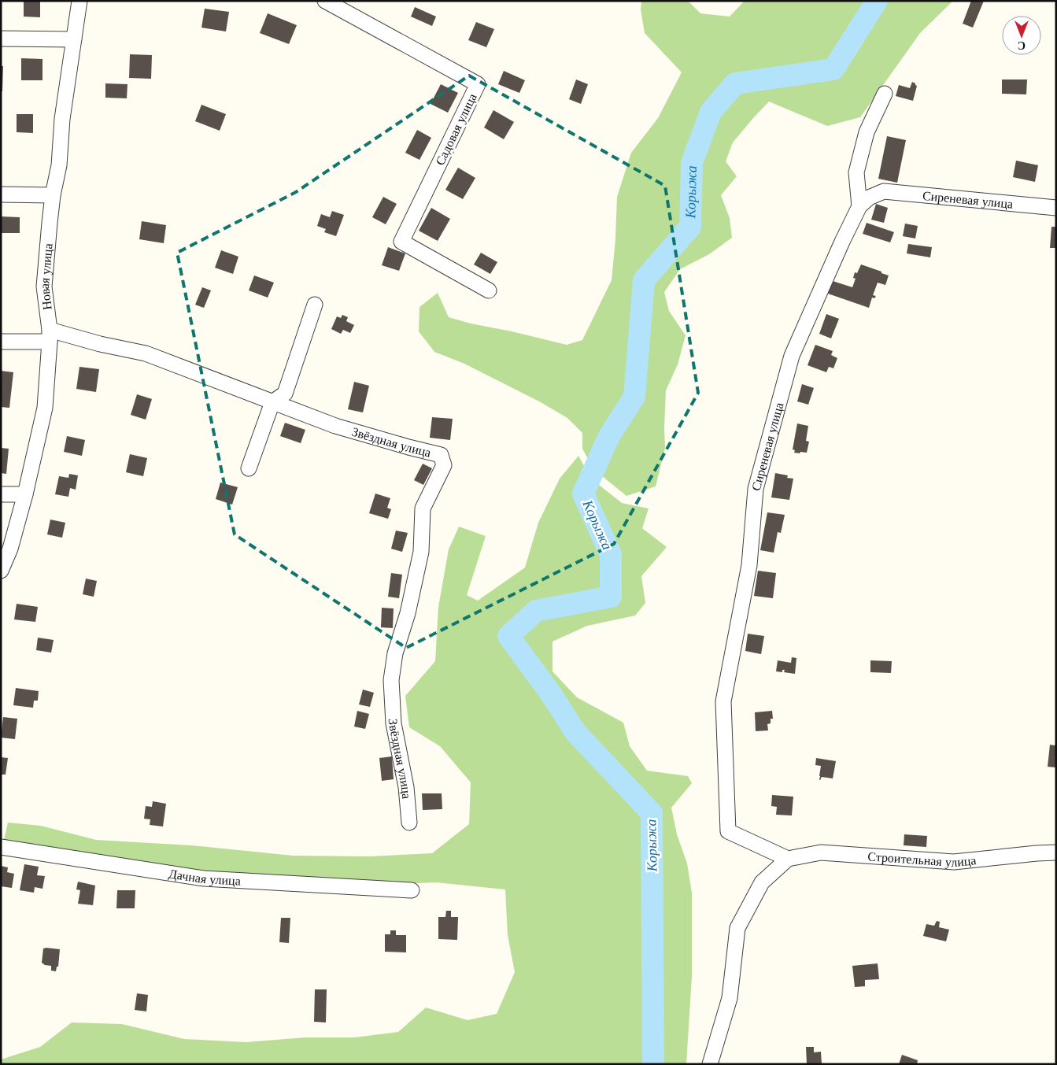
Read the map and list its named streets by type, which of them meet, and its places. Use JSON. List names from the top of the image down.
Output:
{
  "streets": {
    "street": [
      "Садовая улица",
      "Сиреневая улица",
      "Новая улица",
      "Звёздная улица",
      "Строительная улица",
      "Дачная улица"
    ]
  },
  "crossings": [
    ["Сиреневая улица", "Строительная улица"],
    ["Новая улица", "Звёздная улица"]
  ],
  "water": ["Корыжа"],
  "north": "bottom"
}
